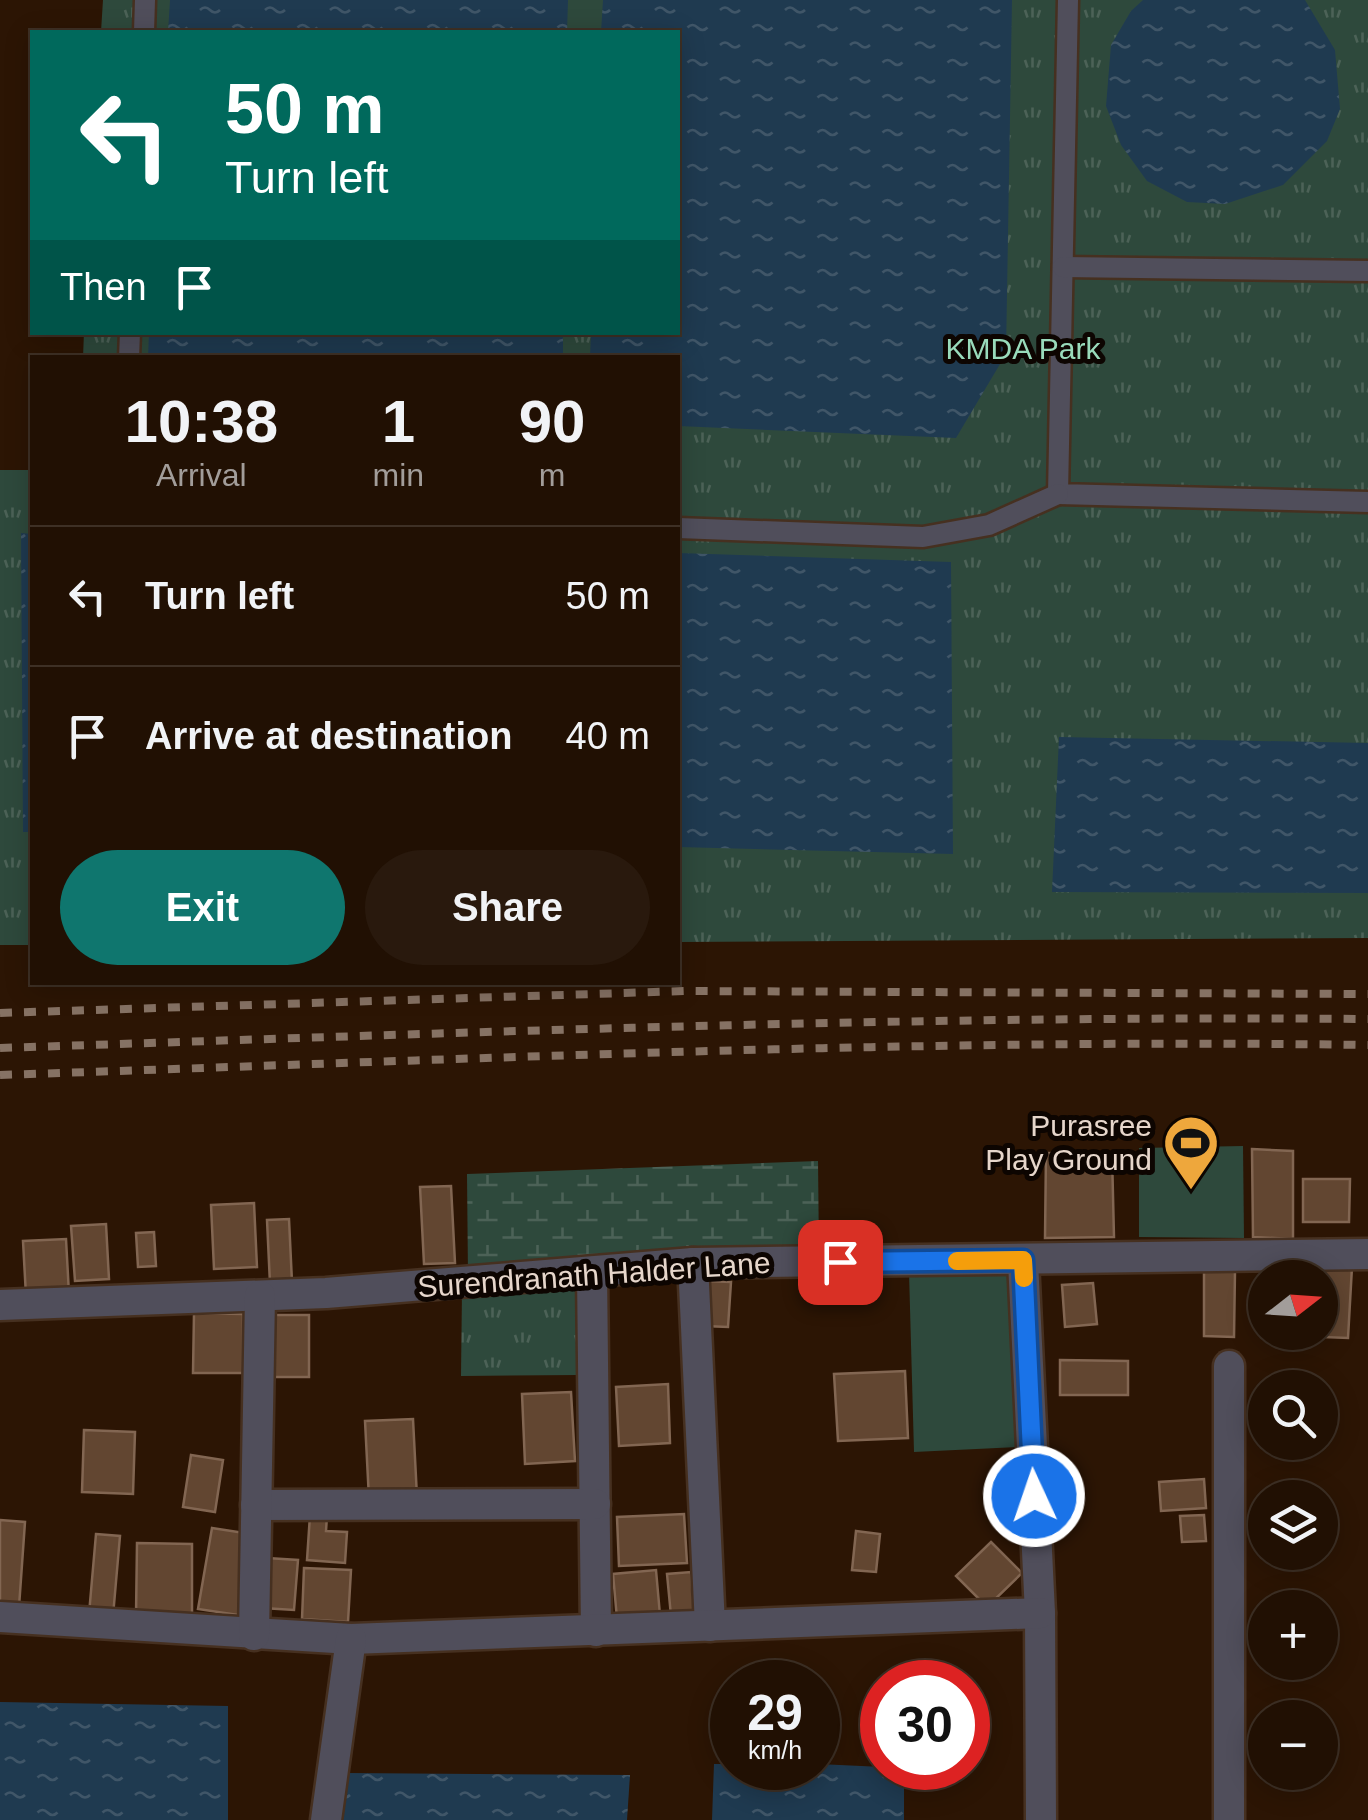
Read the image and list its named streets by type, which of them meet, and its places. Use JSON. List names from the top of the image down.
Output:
{
  "streets": {
    "street": ["Surendranath Halder Lane"]
  },
  "parks": ["KMDA Park"],
  "places": {
    "sports": ["Purasree Play Ground"]
  },
  "north": "right",
  "page": {
    "turn": ["50 m", "Turn left"],
    "then": "Then",
    "eta": [
      "10:38",
      "Arrival",
      "1",
      "min",
      "90",
      "m"
    ],
    "list": [
      {
        "name": "Turn left",
        "value": "50 m"
      },
      {
        "name": "Arrive at destination",
        "value": "40 m"
      }
    ],
    "buttons": ["Exit", "Share"],
    "map_buttons": ["+", "−"],
    "speed": "29 km/h",
    "limit": "30"
  }
}
